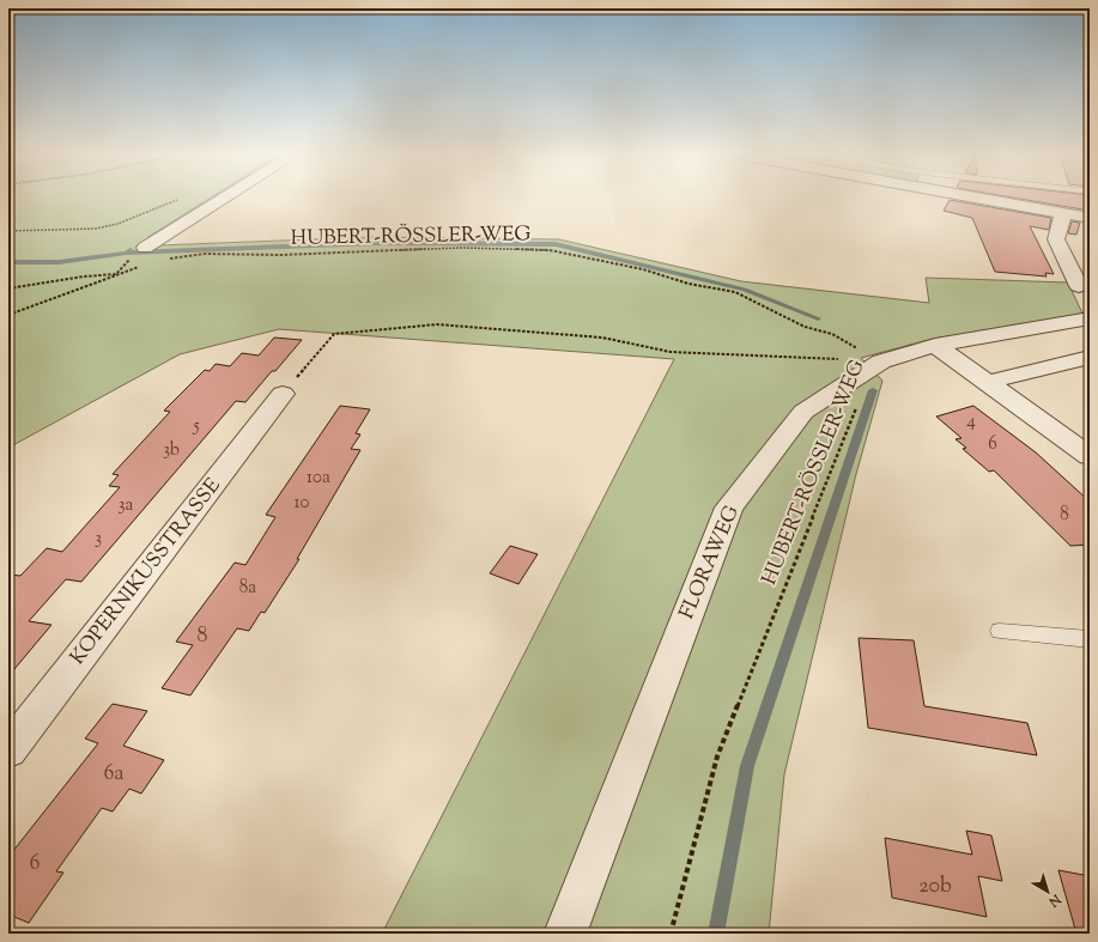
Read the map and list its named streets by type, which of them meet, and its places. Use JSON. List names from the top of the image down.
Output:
{
  "streets": {
    "street": ["FLORAWEG", "KOPERNIKUSSTRASSE"],
    "path": ["HUBERT-RÖSSLER-WEG"]
  },
  "crossings": [
    ["HUBERT-RÖSSLER-WEG", "FLORAWEG"]
  ],
  "house_numbers": [
    "4",
    "5",
    "6",
    "3b",
    "10a",
    "10",
    "3a",
    "8",
    "3",
    "8a",
    "8",
    "6a",
    "6",
    "20b"
  ],
  "north": "bottom right"
}
